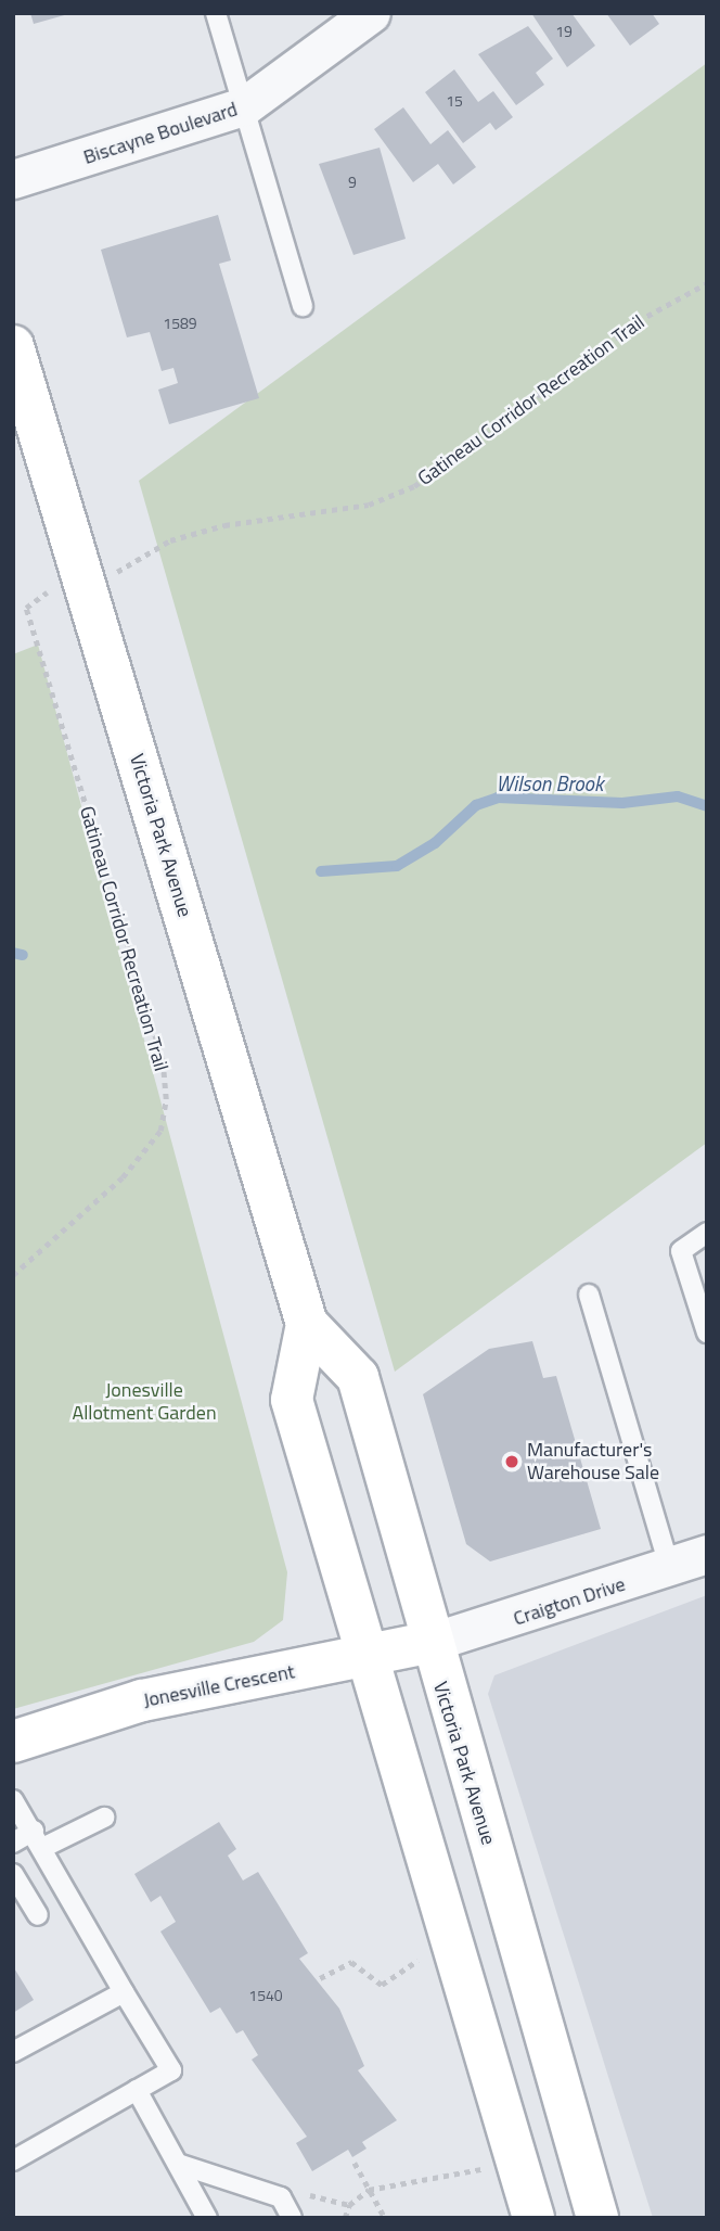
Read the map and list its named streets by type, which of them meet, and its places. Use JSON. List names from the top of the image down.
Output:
{
  "streets": {
    "main road": ["Victoria Park Avenue", "Jonesville Crescent"],
    "street": ["Biscayne Boulevard", "Craigton Drive"],
    "path": ["Gatineau Corridor Recreation Trail"]
  },
  "crossings": [
    ["Victoria Park Avenue", "Craigton Drive"],
    ["Victoria Park Avenue", "Jonesville Crescent"],
    ["Craigton Drive", "Jonesville Crescent"]
  ],
  "water": ["Wilson Brook"],
  "parks": ["Jonesville Allotment Garden"],
  "places": ["Manufacturer's Warehouse Sale"],
  "house_numbers": [
    "19",
    "15",
    "9",
    "1589",
    "1540"
  ]
}
